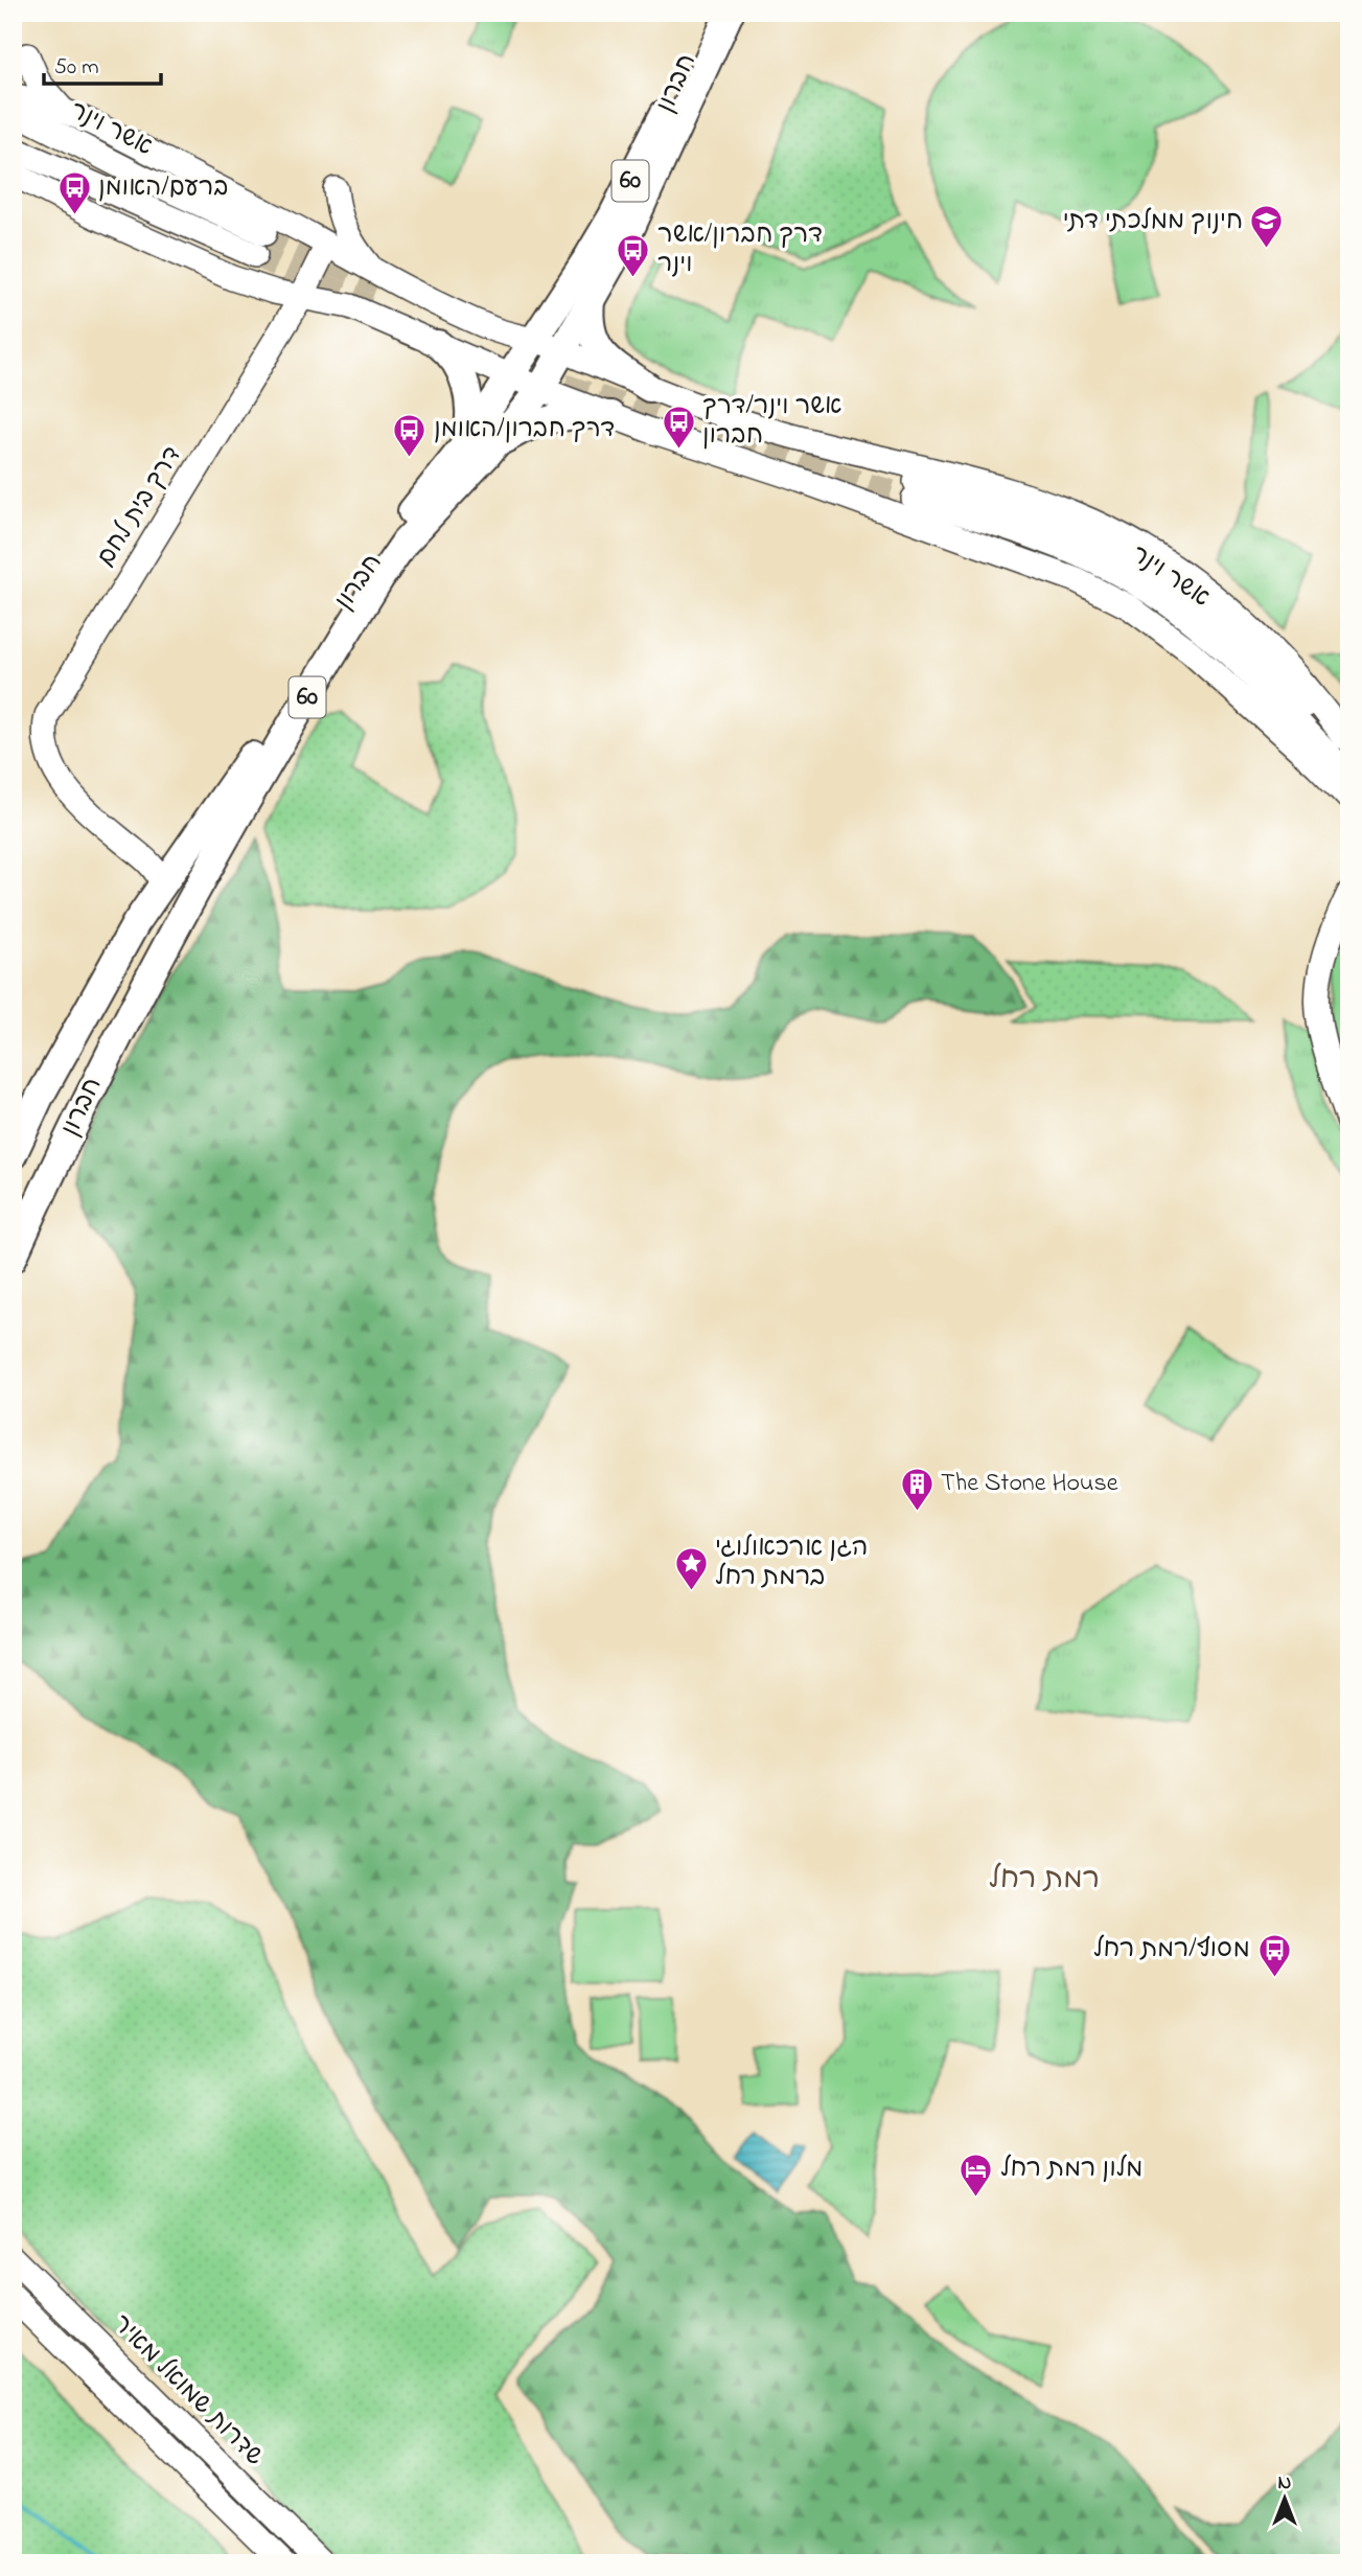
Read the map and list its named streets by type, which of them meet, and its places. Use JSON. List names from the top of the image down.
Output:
{
  "streets": {
    "highway": ["חברון", "60"],
    "main road": ["אשר וינר", "דרך בית לחם", "שדרות שמואל מאיר"]
  },
  "crossings": [
    ["חברון", "60"],
    ["חברון", "דרך בית לחם"]
  ],
  "districts": ["רמת רחל"],
  "places": {
    "bus stop": [
      "ברעם/האומן",
      "דרך חברון/אשר וינר",
      "אשר וינר/דרך חברון",
      "דרך חברון/האומן",
      "מסוף/רמת רחל"
    ],
    "school or university": ["חינוך ממלכתי דתי"],
    "building": ["The Stone House"],
    "place": ["הגן ארכאולוגי ברמת רחל"],
    "hotel": ["מלון רמת רחל"]
  },
  "scale_bar": "50 m",
  "north": "top"
}
